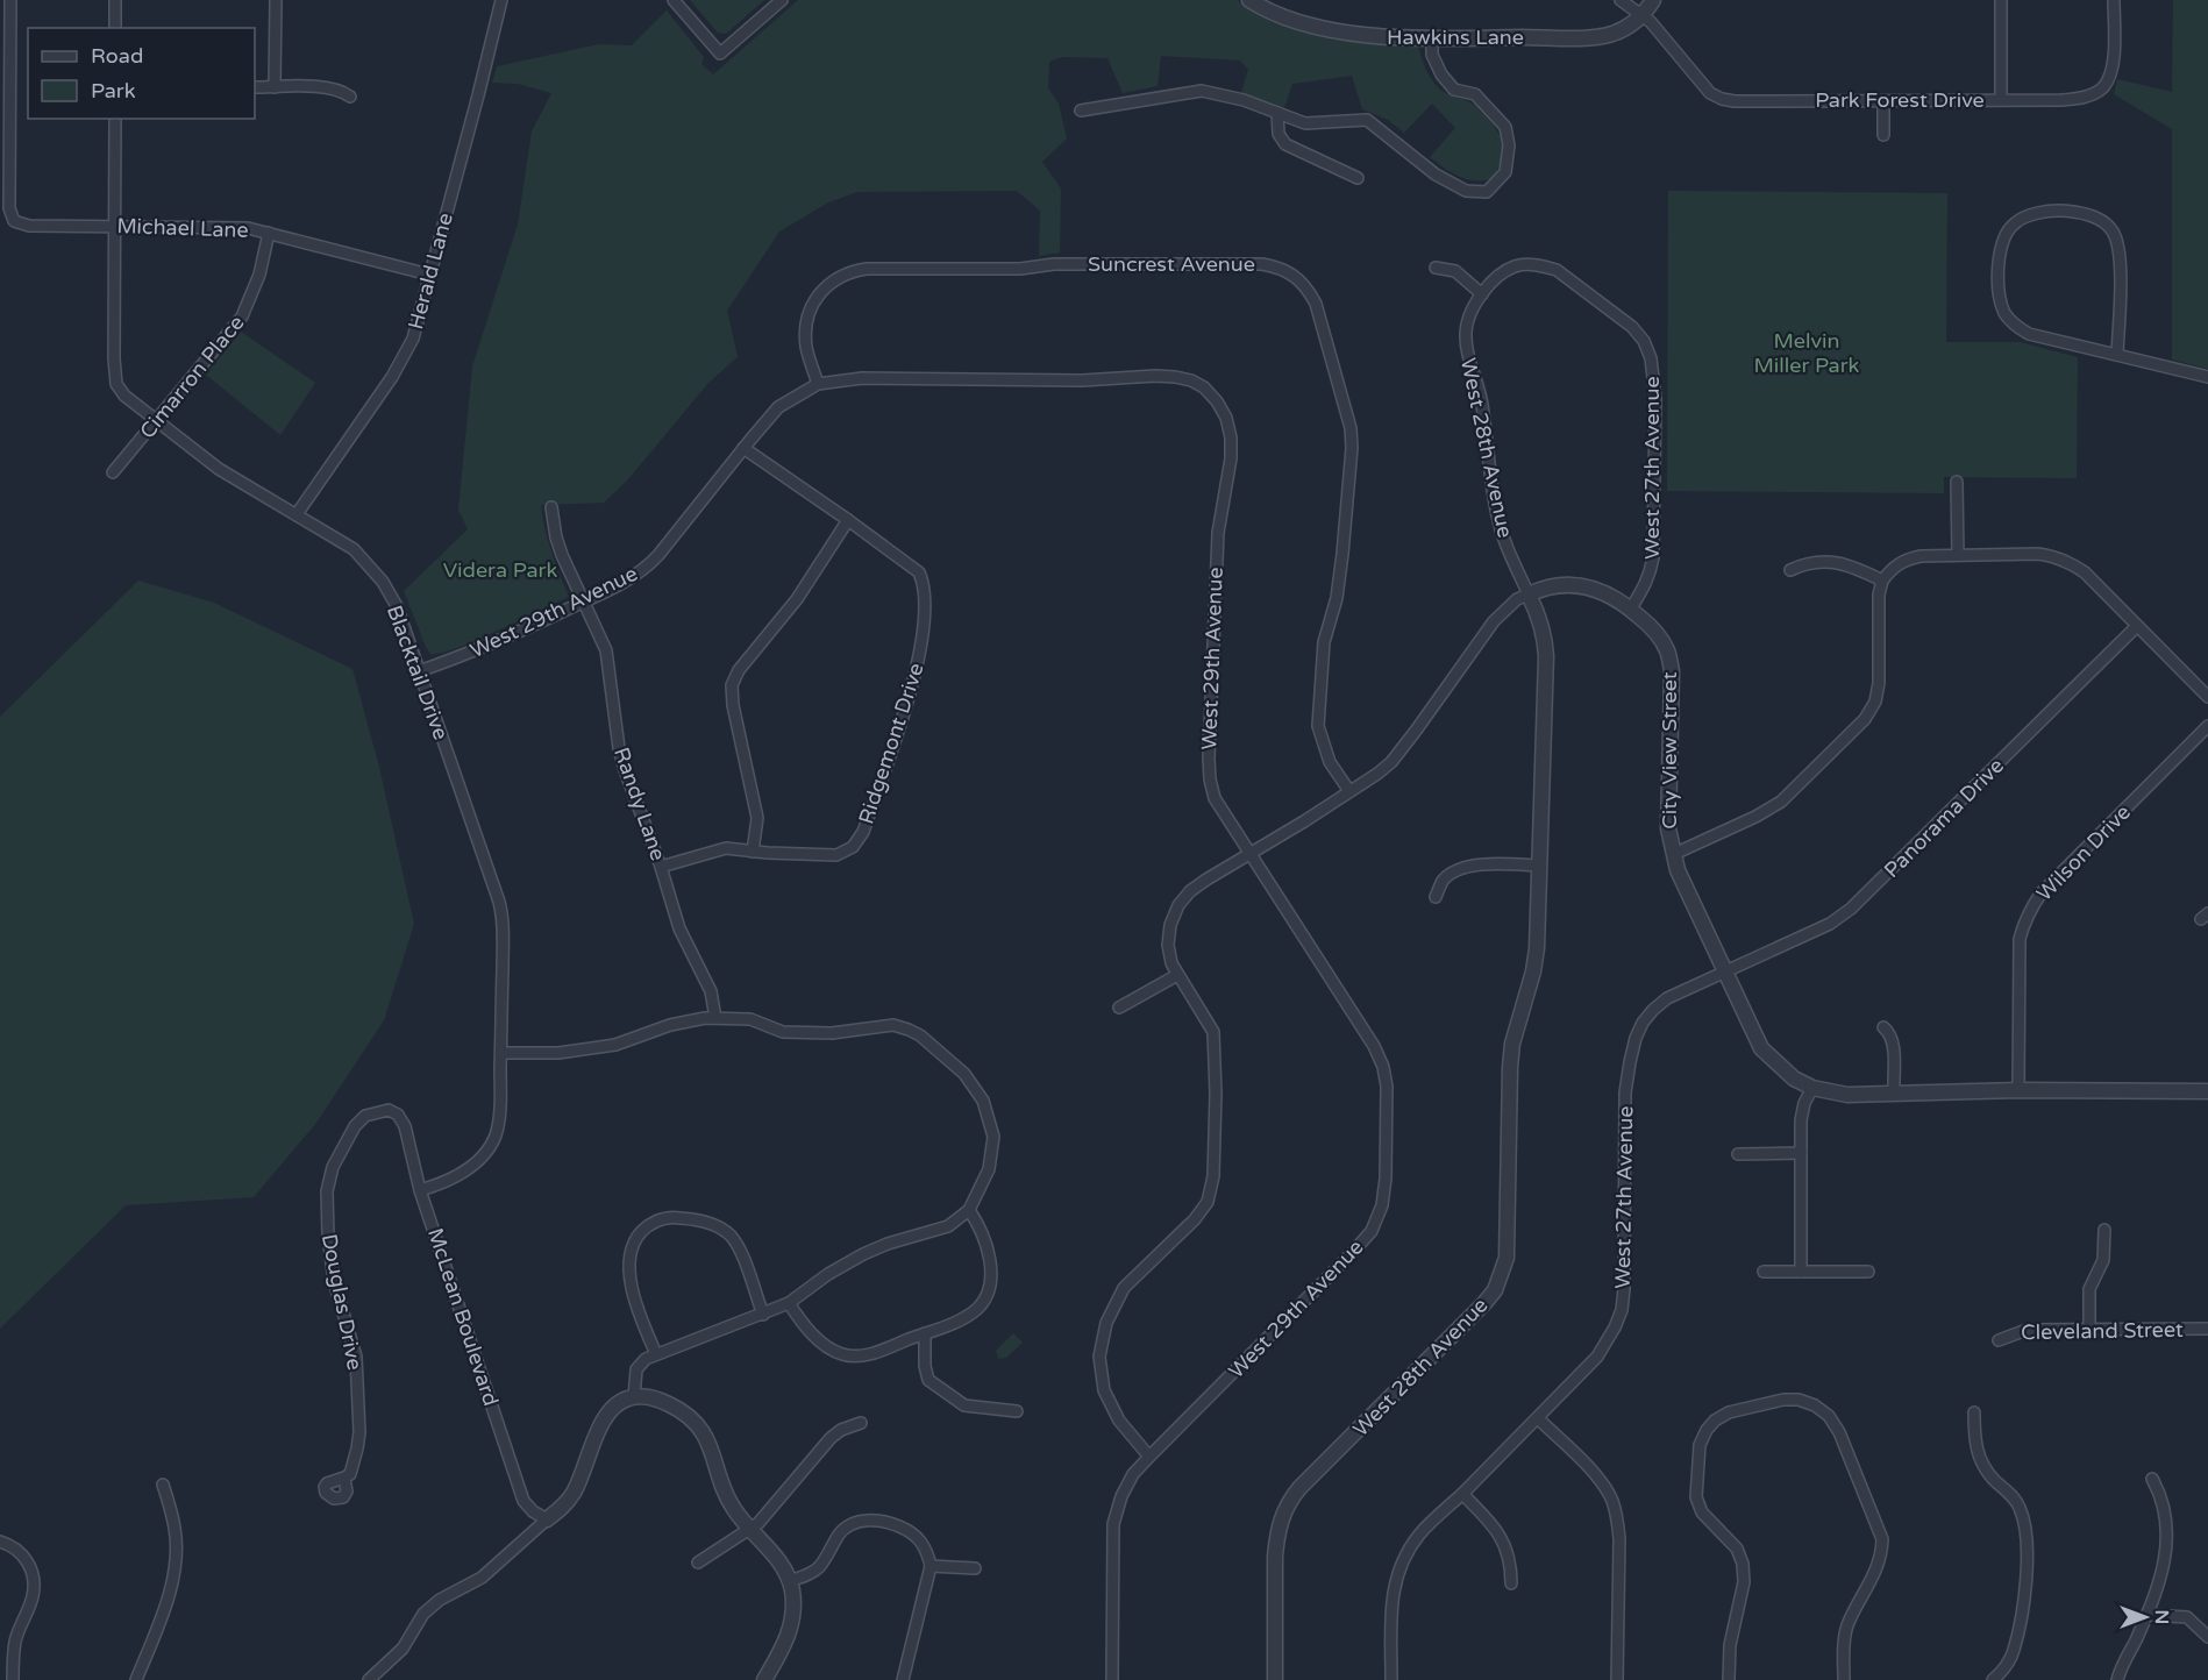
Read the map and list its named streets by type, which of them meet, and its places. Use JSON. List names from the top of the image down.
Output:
{
  "streets": {
    "street": [
      "Hawkins Lane",
      "Park Forest Drive",
      "Michael Lane",
      "Suncrest Avenue",
      "Herald Lane",
      "Cimarron Place",
      "West 28th Avenue",
      "West 27th Avenue",
      "West 29th Avenue",
      "Blacktail Drive",
      "Ridgemont Drive",
      "City View Street",
      "Randy Lane",
      "Panorama Drive",
      "Wilson Drive",
      "Douglas Drive",
      "McLean Boulevard",
      "Cleveland Street"
    ]
  },
  "crossings": [
    ["Hawkins Lane", "Park Forest Drive"],
    ["Michael Lane", "Herald Lane"],
    ["Michael Lane", "Cimarron Place"],
    ["Michael Lane", "Blacktail Drive"],
    ["Suncrest Avenue", "West 29th Avenue"],
    ["Suncrest Avenue", "City View Street"],
    ["Herald Lane", "Blacktail Drive"],
    ["Cimarron Place", "Blacktail Drive"],
    ["West 28th Avenue", "West 27th Avenue"],
    ["West 28th Avenue", "City View Street"],
    ["West 27th Avenue", "City View Street"],
    ["West 27th Avenue", "Panorama Drive"],
    ["West 29th Avenue", "Blacktail Drive"],
    ["West 29th Avenue", "Ridgemont Drive"],
    ["West 29th Avenue", "City View Street"],
    ["West 29th Avenue", "Randy Lane"],
    ["Blacktail Drive", "McLean Boulevard"],
    ["Ridgemont Drive", "Randy Lane"],
    ["City View Street", "Panorama Drive"],
    ["City View Street", "Wilson Drive"],
    ["Douglas Drive", "McLean Boulevard"]
  ],
  "parks": ["Melvin Miller Park", "Videra Park"],
  "legend": ["Road", "Park"],
  "north": "right"
}
